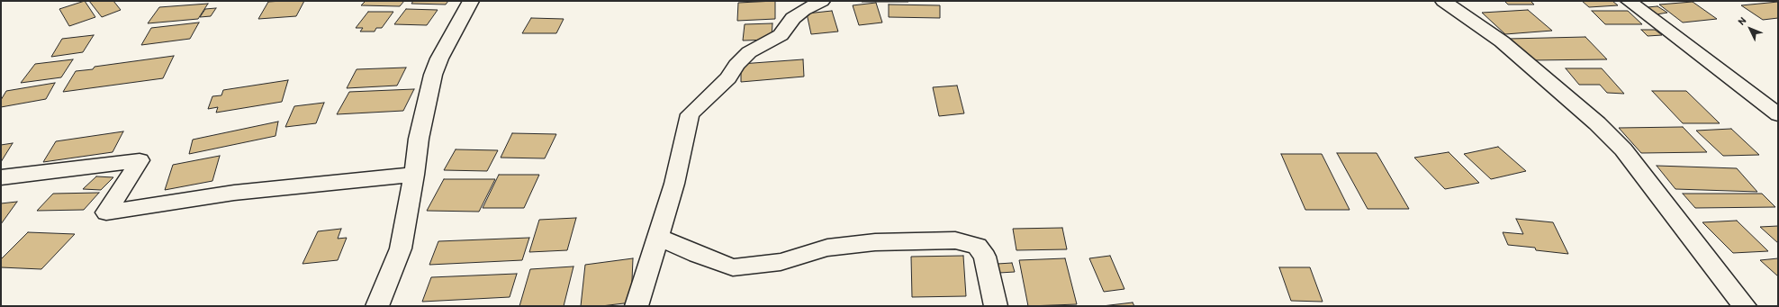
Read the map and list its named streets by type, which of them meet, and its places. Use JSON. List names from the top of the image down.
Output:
{
  "north": "top left"
}
